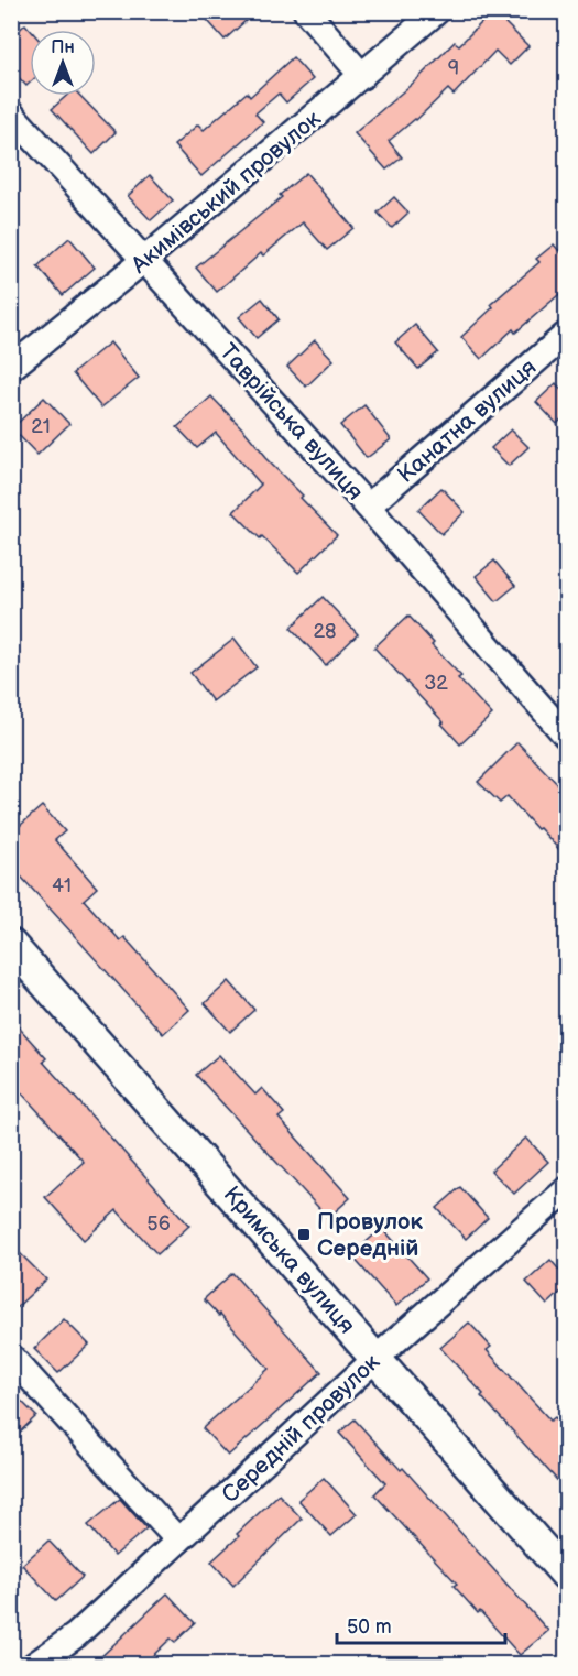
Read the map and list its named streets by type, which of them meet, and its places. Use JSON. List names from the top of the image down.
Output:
{
  "streets": {
    "street": [
      "Акимівський провулок",
      "Канатна вулиця",
      "Таврійська вулиця",
      "Кримська вулиця",
      "Середній провулок"
    ]
  },
  "crossings": [
    ["Акимівський провулок", "Таврійська вулиця"],
    ["Канатна вулиця", "Таврійська вулиця"],
    ["Кримська вулиця", "Середній провулок"]
  ],
  "places": {
    "transit": ["Провулок Середній"]
  },
  "house_numbers": [
    "9",
    "21",
    "28",
    "32",
    "41",
    "56"
  ],
  "scale_bar": "50 m",
  "north": "top"
}
